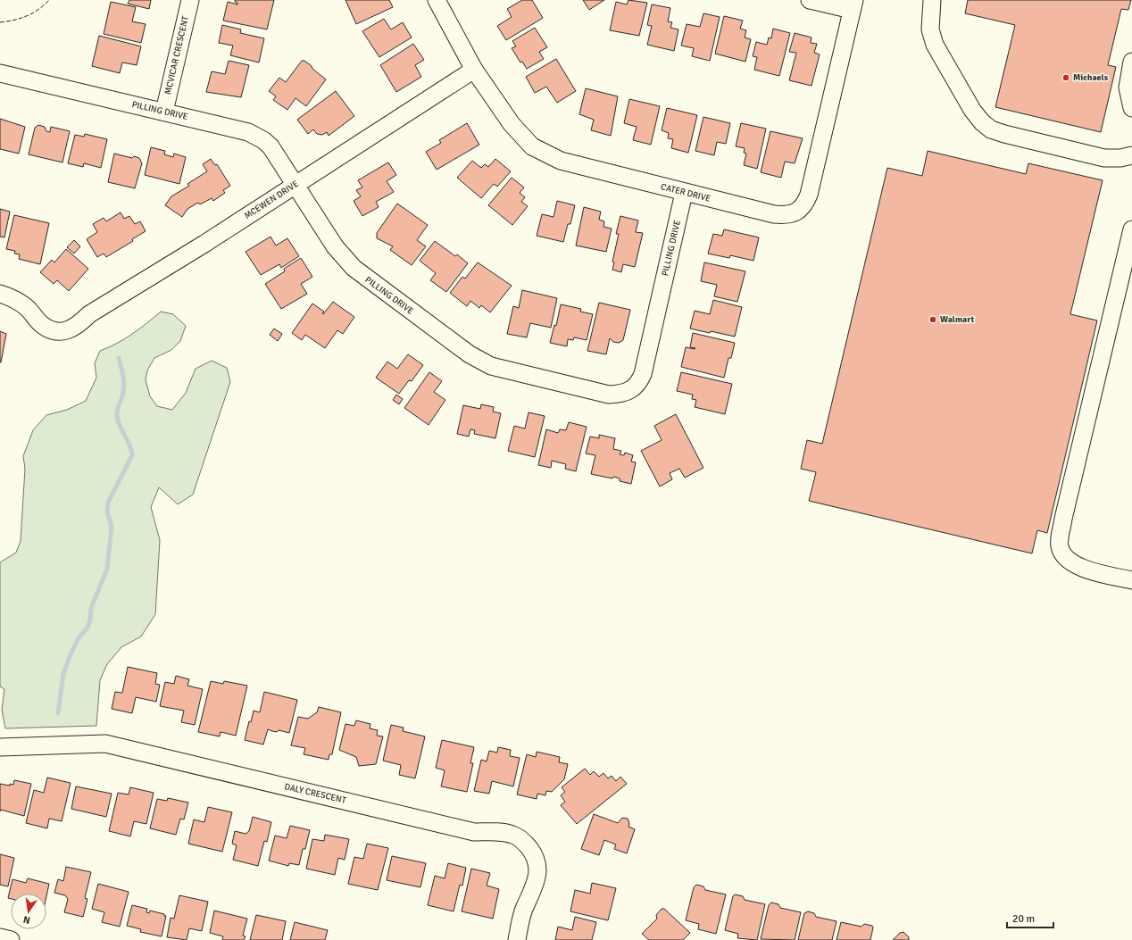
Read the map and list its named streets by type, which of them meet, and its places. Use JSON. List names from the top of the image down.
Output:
{
  "streets": {
    "street": [
      "MCVICAR CRESCENT",
      "PILLING DRIVE",
      "CATER DRIVE",
      "MCEWEN DRIVE",
      "DALY CRESCENT"
    ]
  },
  "crossings": [
    ["MCVICAR CRESCENT", "PILLING DRIVE"],
    ["PILLING DRIVE", "CATER DRIVE"],
    ["PILLING DRIVE", "MCEWEN DRIVE"],
    ["CATER DRIVE", "MCEWEN DRIVE"]
  ],
  "places": ["Michaels", "Walmart"],
  "scale_bar": "20 m",
  "north": "bottom"
}
